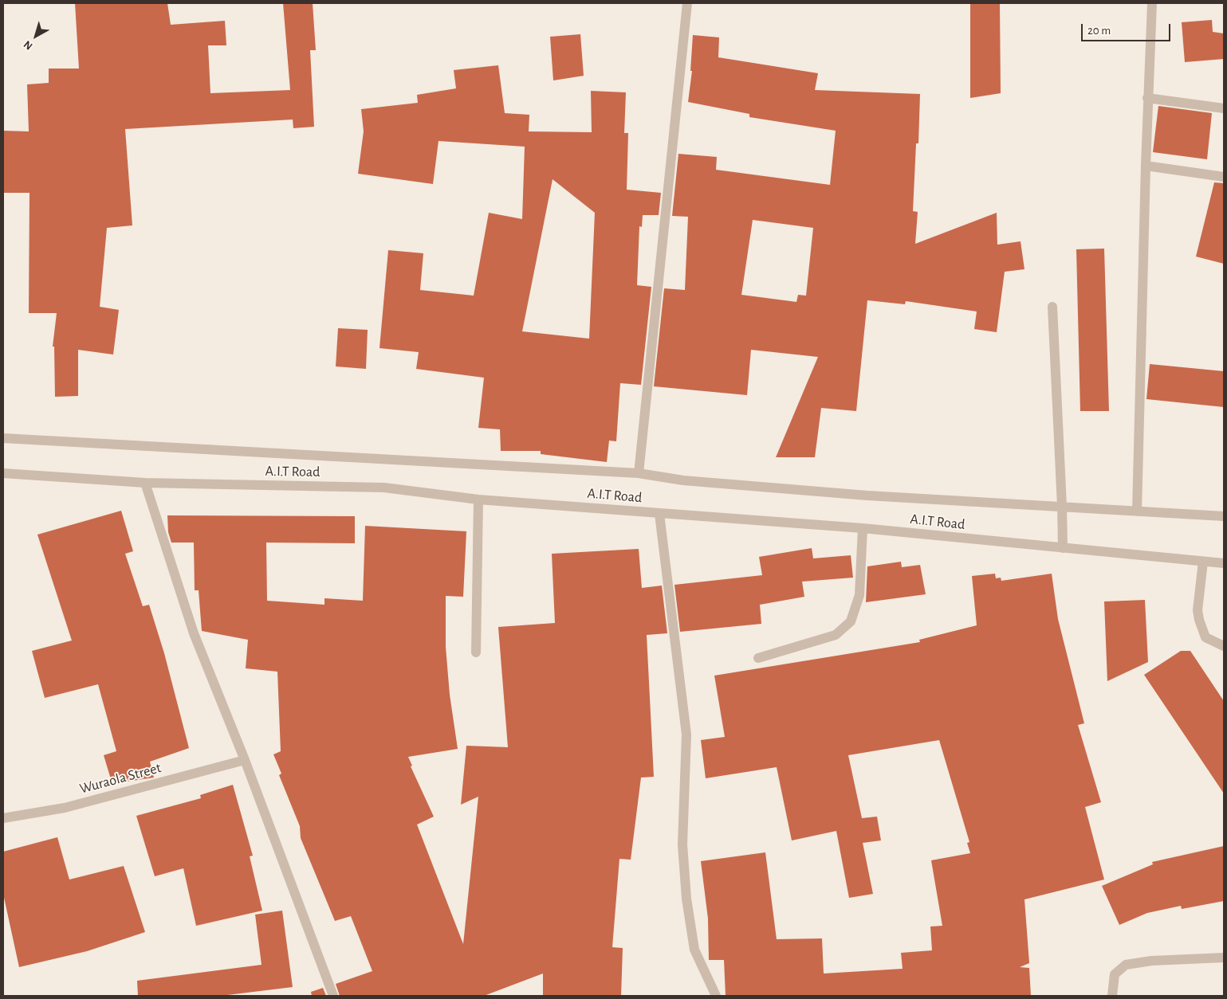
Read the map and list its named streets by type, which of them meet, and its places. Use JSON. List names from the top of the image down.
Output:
{
  "streets": {
    "street": ["A.I.T Road", "Wuraola Street"]
  },
  "scale_bar": "20 m",
  "north": "bottom left"
}
